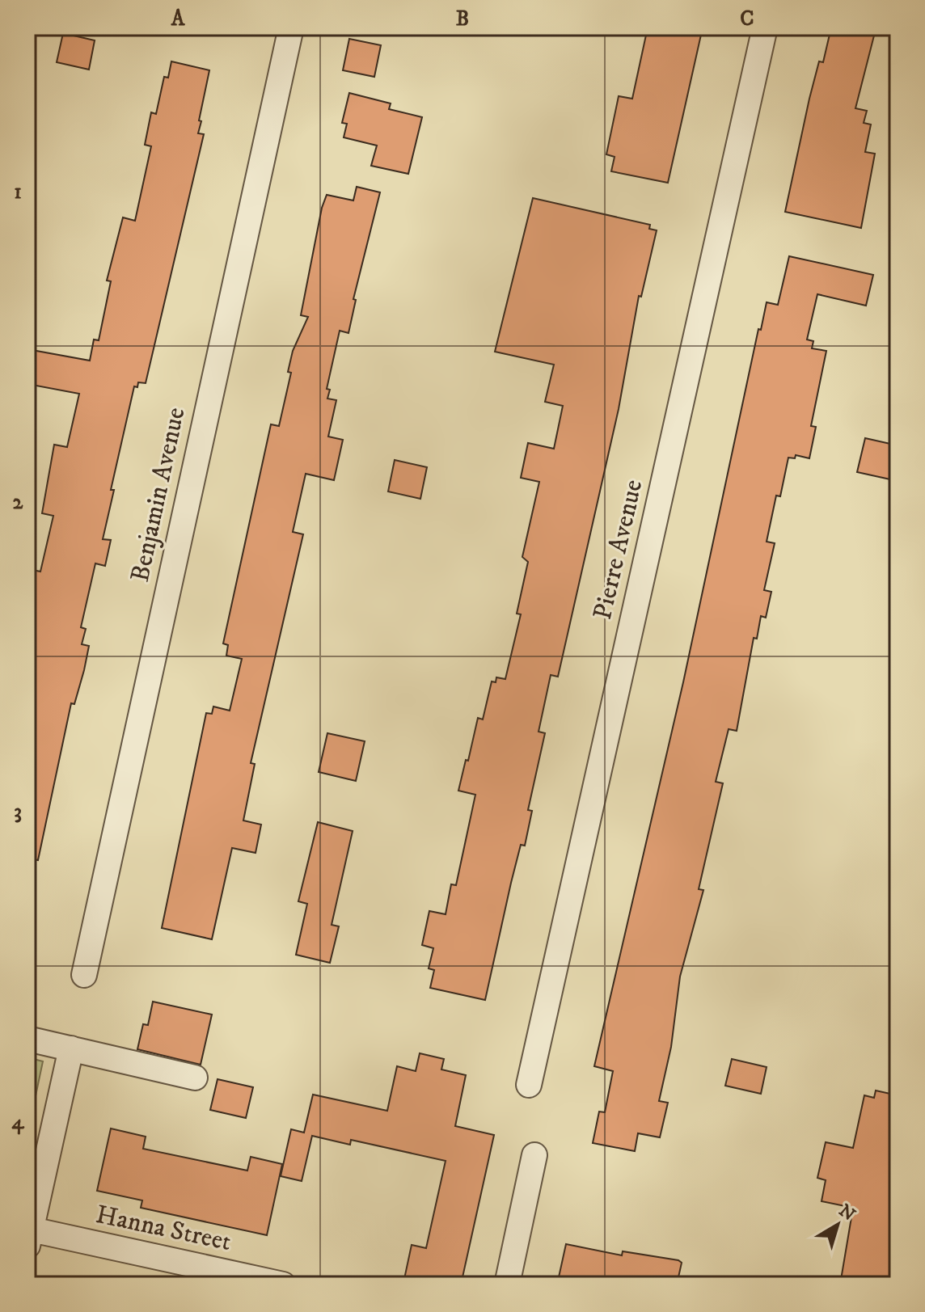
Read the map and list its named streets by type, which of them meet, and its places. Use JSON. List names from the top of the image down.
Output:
{
  "streets": {
    "street": ["Benjamin Avenue", "Pierre Avenue", "Hanna Street"]
  },
  "north": "top right",
  "grid": {
    "columns": ["A", "B", "C"],
    "rows": [
      "1",
      "2",
      "3",
      "4"
    ]
  }
}
